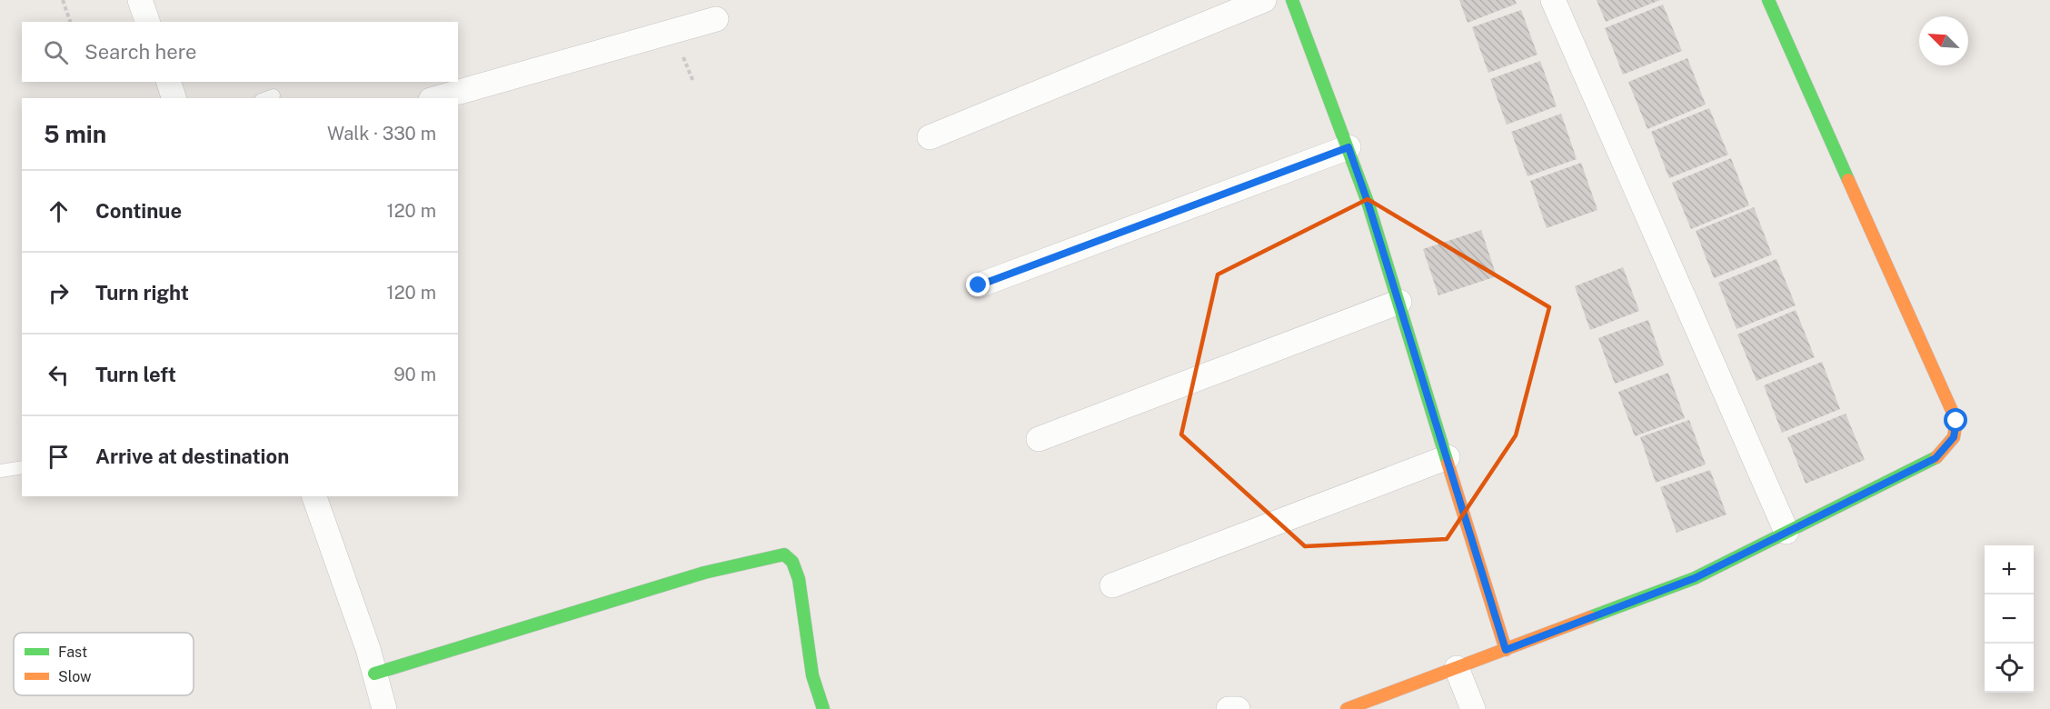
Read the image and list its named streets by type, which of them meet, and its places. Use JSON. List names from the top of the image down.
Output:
{
  "legend": ["Fast", "Slow"],
  "north": "top left",
  "page": {
    "search": "Search here",
    "heading": ["5 min", "Walk · 330 m"],
    "list": [
      ["Continue", "120 m"],
      ["Turn right", "120 m"],
      ["Turn left", "90 m"],
      "Arrive at destination"
    ],
    "map_buttons": ["+", "−"]
  }
}
